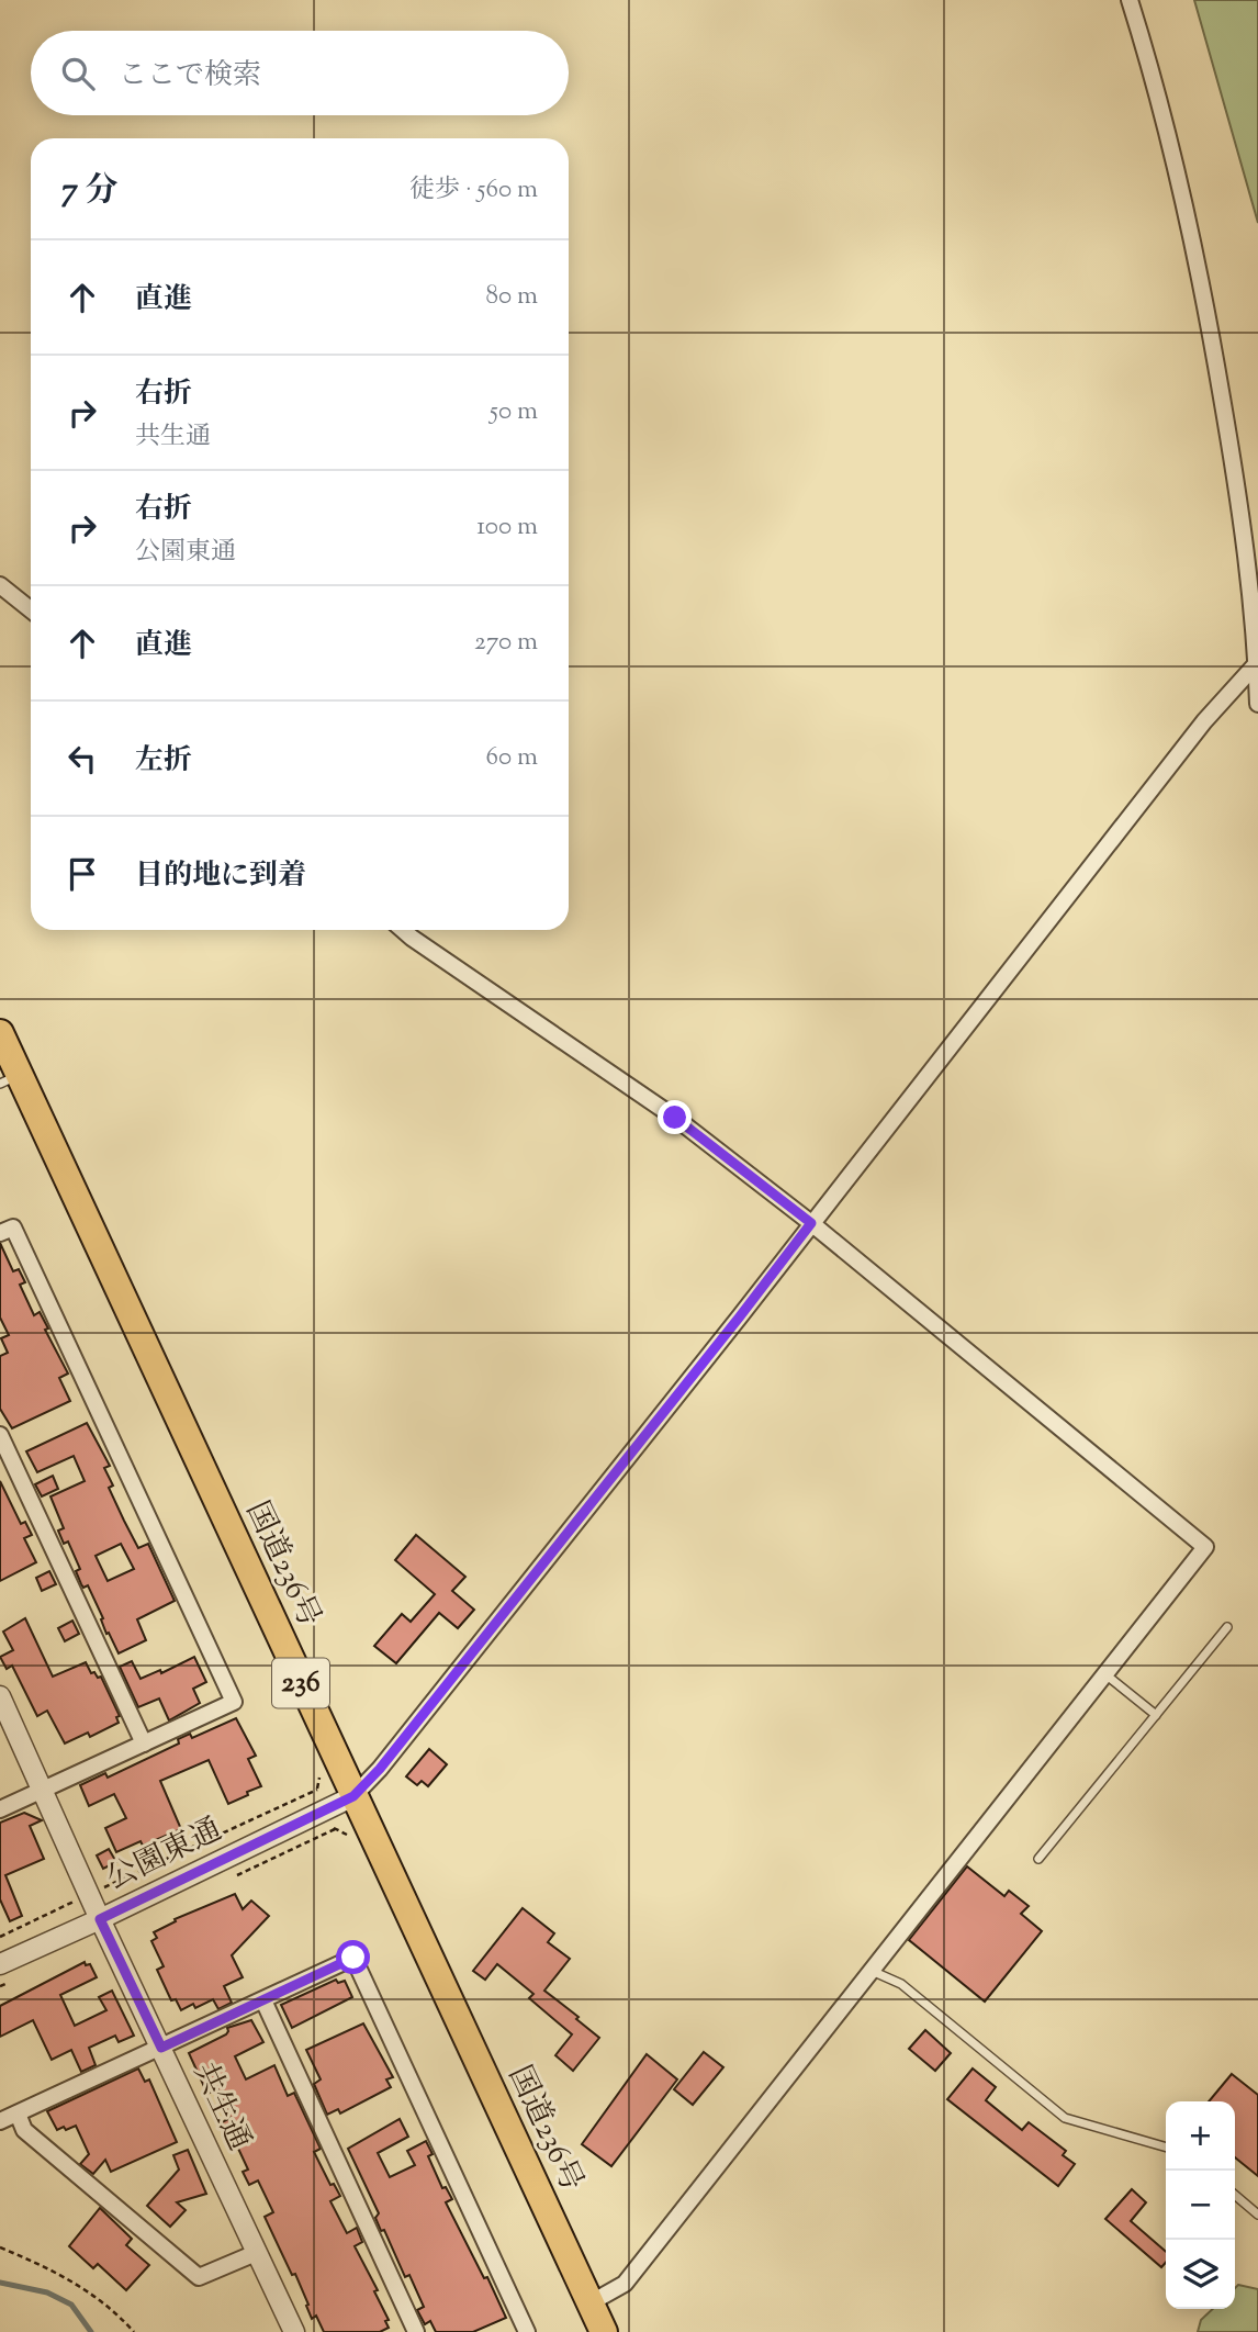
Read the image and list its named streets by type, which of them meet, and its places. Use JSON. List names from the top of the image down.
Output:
{
  "streets": {
    "highway": ["国道236号", "236"],
    "street": ["公園東通", "共生通"]
  },
  "crossings": [
    ["国道236号", "公園東通"],
    ["公園東通", "共生通"]
  ],
  "page": {
    "search": "ここで検索",
    "heading": ["7 分", "徒歩 · 560 m"],
    "list": [
      ["直進", "80 m"],
      ["右折", "共生通", "50 m"],
      ["右折", "公園東通", "100 m"],
      ["直進", "270 m"],
      ["左折", "60 m"],
      "目的地に到着"
    ],
    "map_buttons": ["+", "−"]
  }
}
